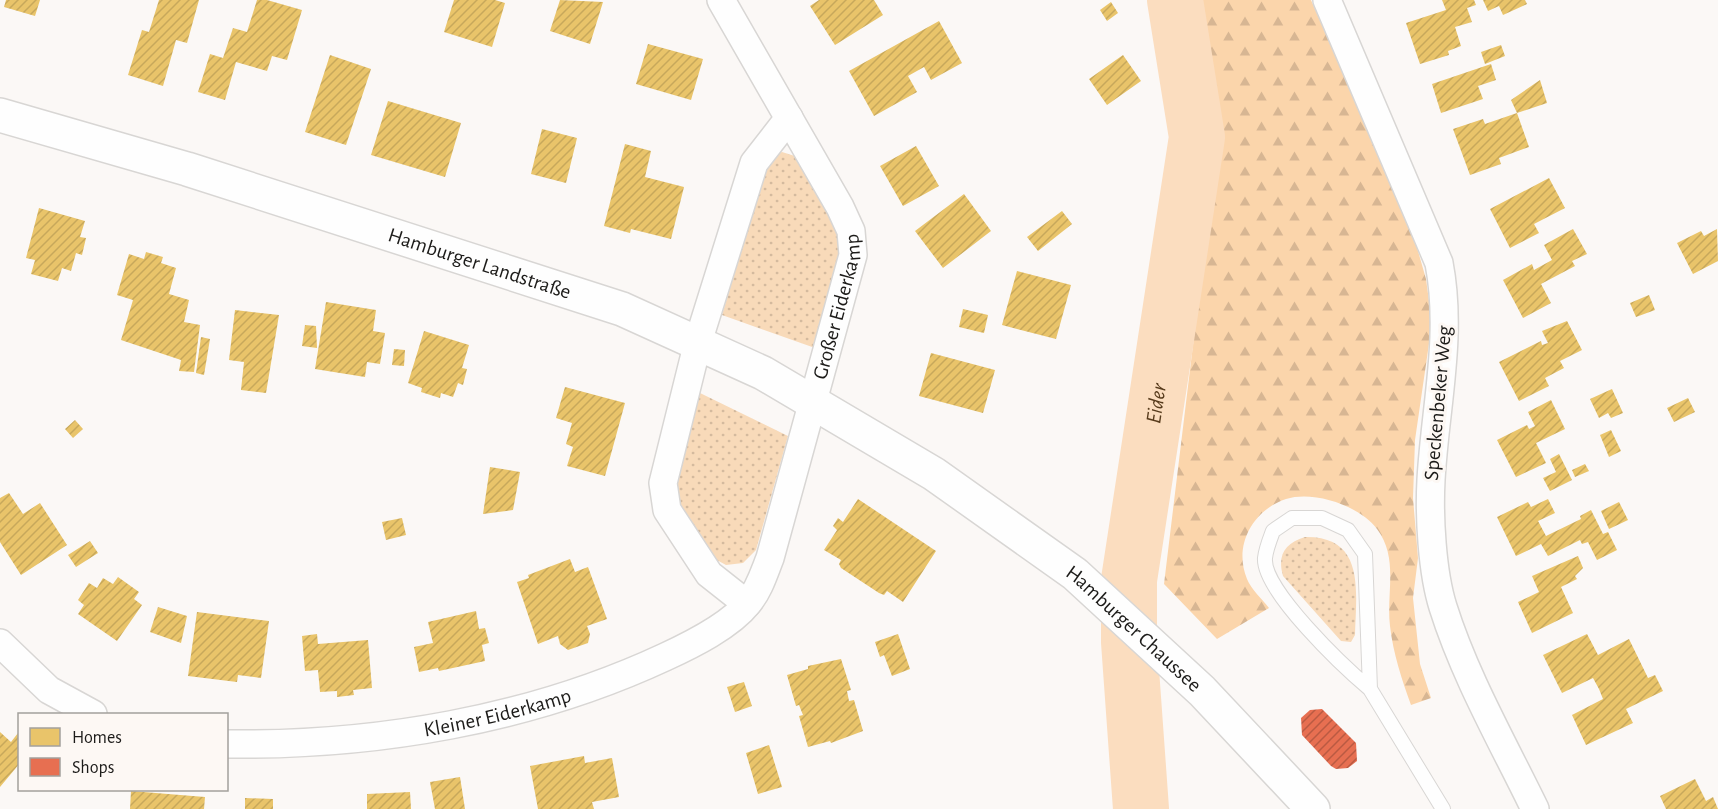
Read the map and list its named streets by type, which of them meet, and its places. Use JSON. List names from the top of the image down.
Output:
{
  "streets": {
    "main road": ["Hamburger Landstraße", "Hamburger Chaussee"],
    "street": ["Großer Eiderkamp", "Speckenbeker Weg", "Kleiner Eiderkamp"]
  },
  "crossings": [
    ["Hamburger Landstraße", "Großer Eiderkamp"],
    ["Hamburger Landstraße", "Hamburger Chaussee"],
    ["Hamburger Landstraße", "Kleiner Eiderkamp"],
    ["Großer Eiderkamp", "Kleiner Eiderkamp"]
  ],
  "water": ["Eider"],
  "legend": ["Homes", "Shops"]
}
